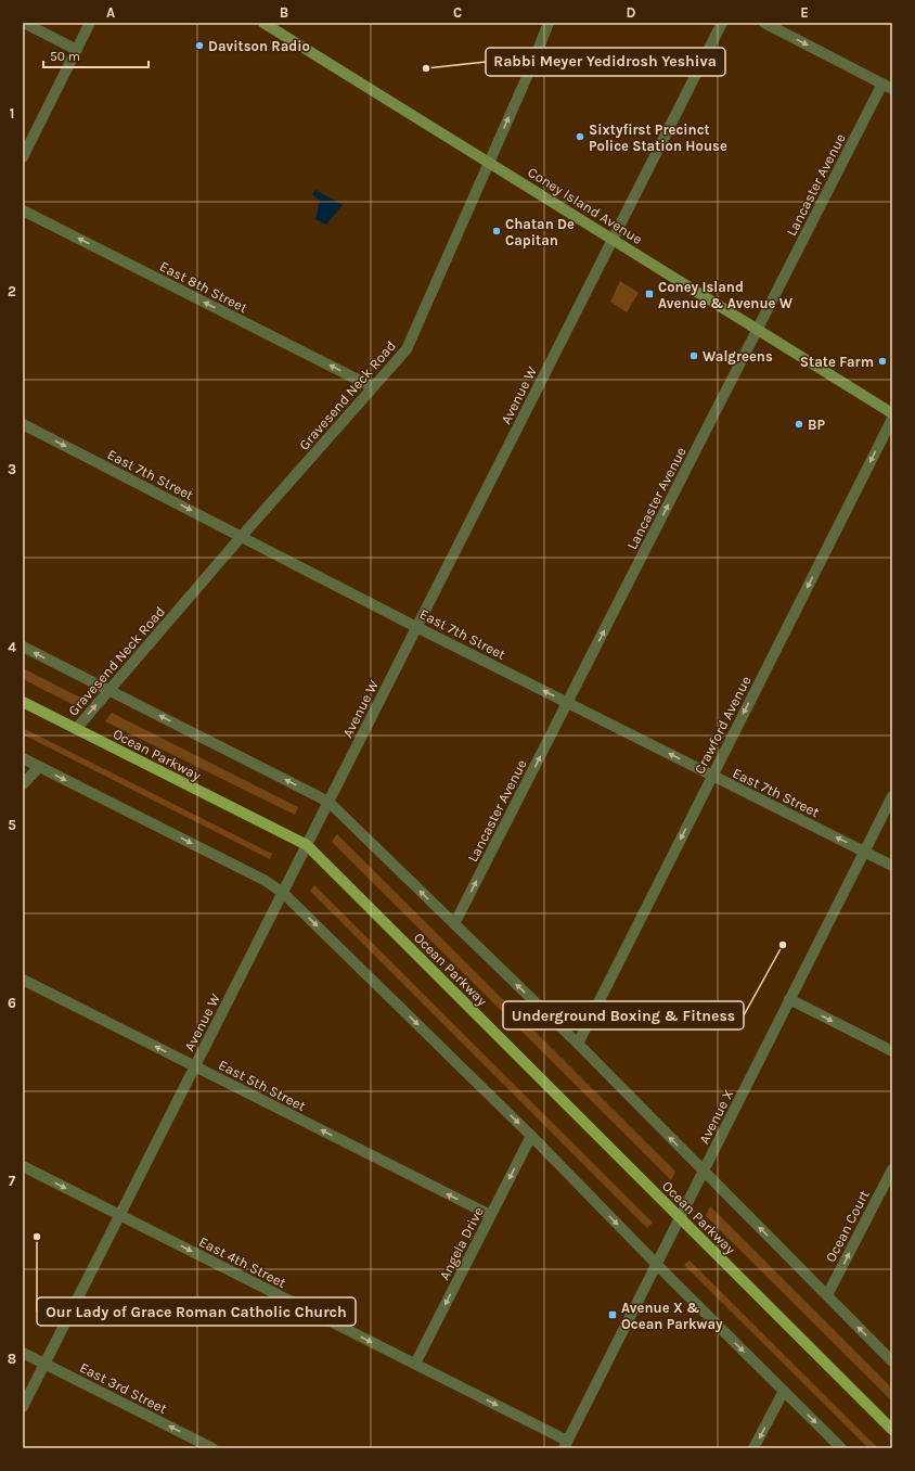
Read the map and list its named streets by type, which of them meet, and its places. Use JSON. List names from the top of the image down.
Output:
{
  "streets": {
    "main road": ["Coney Island Avenue", "Ocean Parkway"],
    "street": [
      "Lancaster Avenue",
      "East 8th Street",
      "Gravesend Neck Road",
      "Avenue W",
      "East 7th Street",
      "Crawford Avenue",
      "East 5th Street",
      "Avenue X",
      "Ocean Court",
      "Angela Drive",
      "East 4th Street",
      "East 3rd Street"
    ]
  },
  "crossings": [
    ["Lancaster Avenue", "Coney Island Avenue"],
    ["Lancaster Avenue", "East 7th Street"],
    ["Coney Island Avenue", "Gravesend Neck Road"],
    ["Coney Island Avenue", "Avenue W"],
    ["East 8th Street", "Gravesend Neck Road"],
    ["Gravesend Neck Road", "East 7th Street"],
    ["Gravesend Neck Road", "Ocean Parkway"],
    ["Avenue W", "East 7th Street"],
    ["Avenue W", "Ocean Parkway"],
    ["Avenue W", "East 5th Street"],
    ["Avenue W", "East 4th Street"],
    ["Avenue W", "East 3rd Street"],
    ["East 7th Street", "Crawford Avenue"],
    ["East 7th Street", "Avenue X"],
    ["Ocean Parkway", "Avenue X"],
    ["East 5th Street", "Angela Drive"],
    ["Avenue X", "East 4th Street"],
    ["Angela Drive", "East 4th Street"]
  ],
  "one_way": [
    "Lancaster Avenue",
    "East 8th Street",
    "Crawford Avenue",
    "East 5th Street",
    "Ocean Court",
    "Angela Drive",
    "East 4th Street",
    "East 3rd Street"
  ],
  "places": {
    "other": [
      "Davitson Radio",
      "Rabbi Meyer Yedidrosh Yeshiva",
      "Sixtyfirst Precinct Police Station House",
      "Chatan De Capitan",
      "Walgreens",
      "State Farm",
      "BP",
      "Underground Boxing & Fitness",
      "Our Lady of Grace Roman Catholic Church"
    ],
    "transit": ["Coney Island Avenue & Avenue W", "Avenue X & Ocean Parkway"]
  },
  "scale_bar": "50 m",
  "grid": {
    "columns": [
      "A",
      "B",
      "C",
      "D",
      "E"
    ],
    "rows": [
      "1",
      "2",
      "3",
      "4",
      "5",
      "6",
      "7",
      "8"
    ]
  }
}
